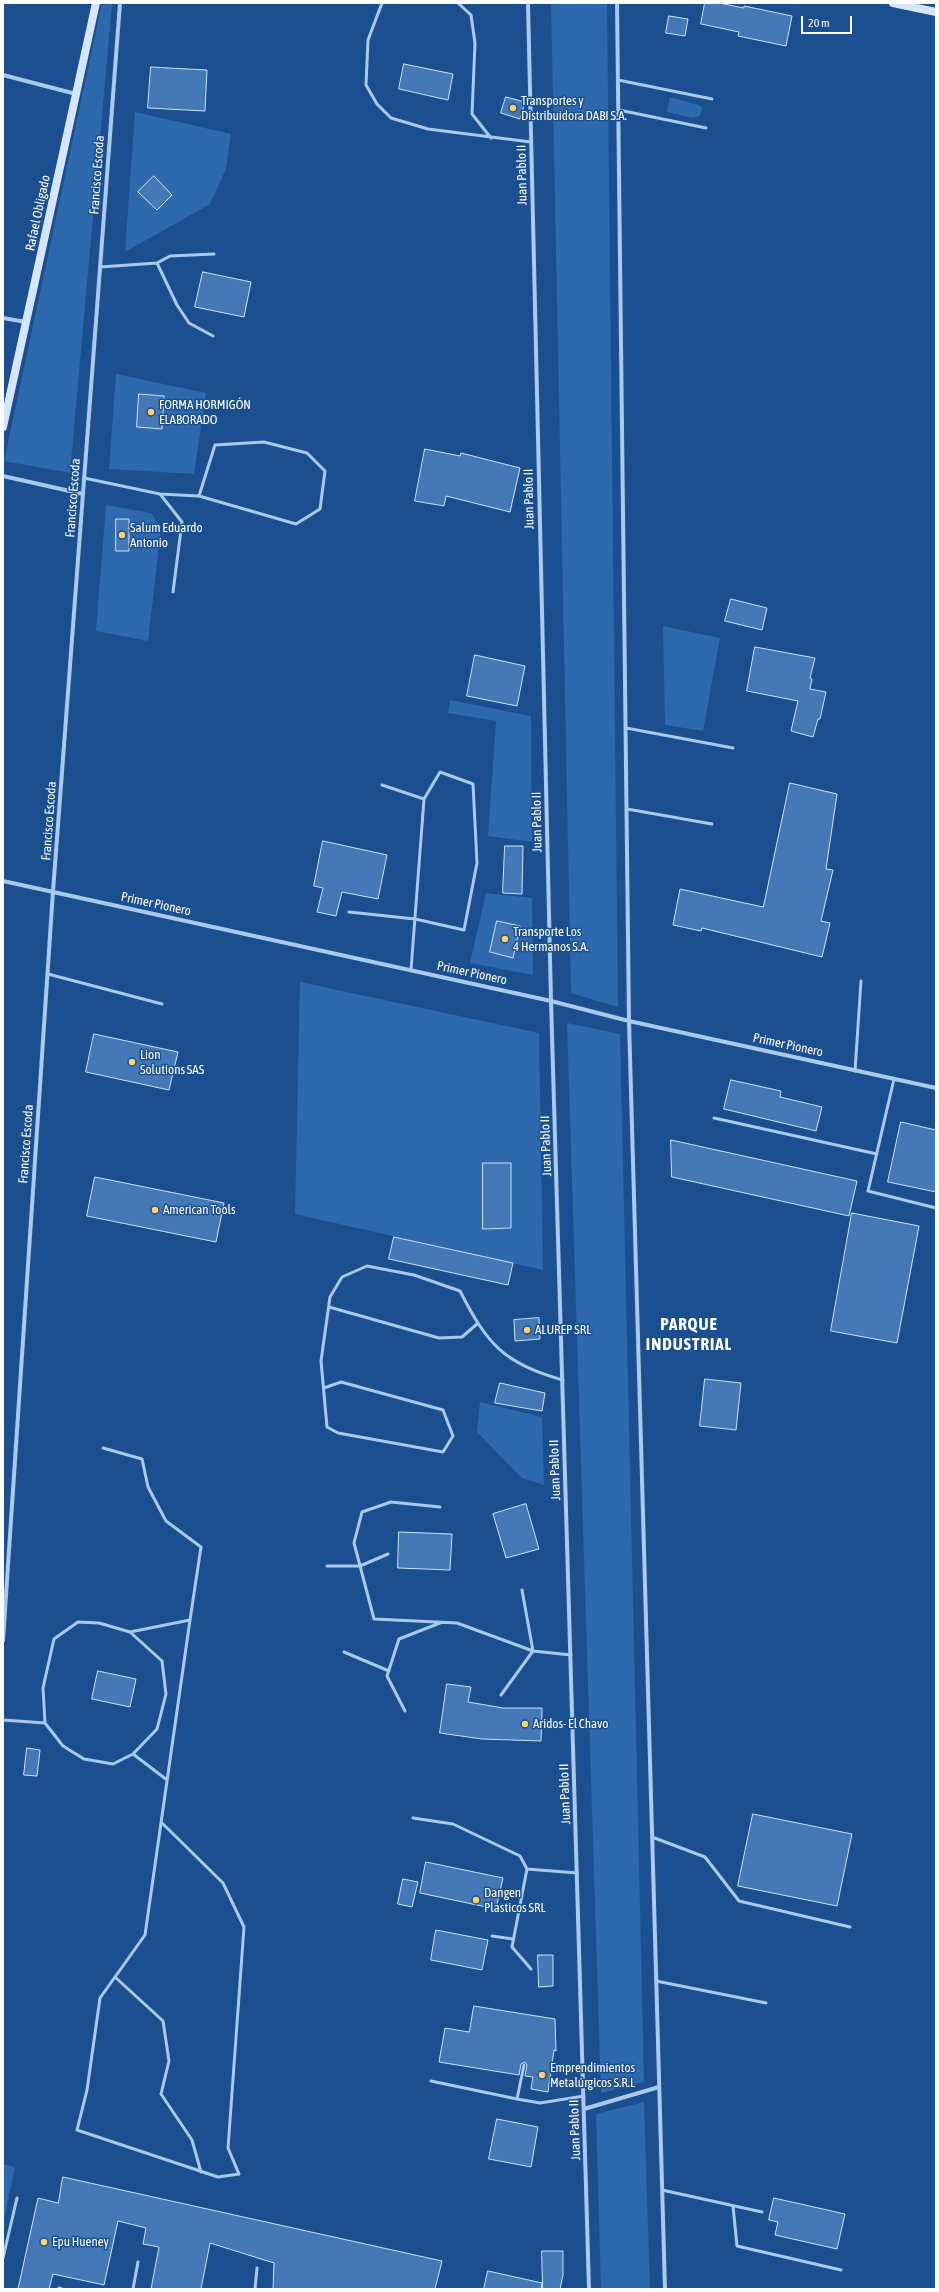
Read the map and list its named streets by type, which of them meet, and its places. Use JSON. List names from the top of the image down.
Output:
{
  "streets": {
    "street": [
      "Francisco Escoda",
      "Juan Pablo II",
      "Rafael Obligado",
      "Primer Pionero"
    ]
  },
  "crossings": [
    ["Francisco Escoda", "Primer Pionero"],
    ["Juan Pablo II", "Primer Pionero"]
  ],
  "districts": ["PARQUE INDUSTRIAL"],
  "places": [
    "Transportes y Distribuidora DABI S.A.",
    "FORMA HORMIGÓN ELABORADO",
    "Salum Eduardo Antonio",
    "Transporte Los 4 Hermanos S.A.",
    "Lion Solutions SAS",
    "American Tools",
    "ALUREP SRL",
    "Aridos- El Chavo",
    "Dangen Plasticos SRL",
    "Emprendimientos Metalúrgicos S.R.L",
    "Epu Hueney"
  ],
  "scale_bar": "20 m"
}
